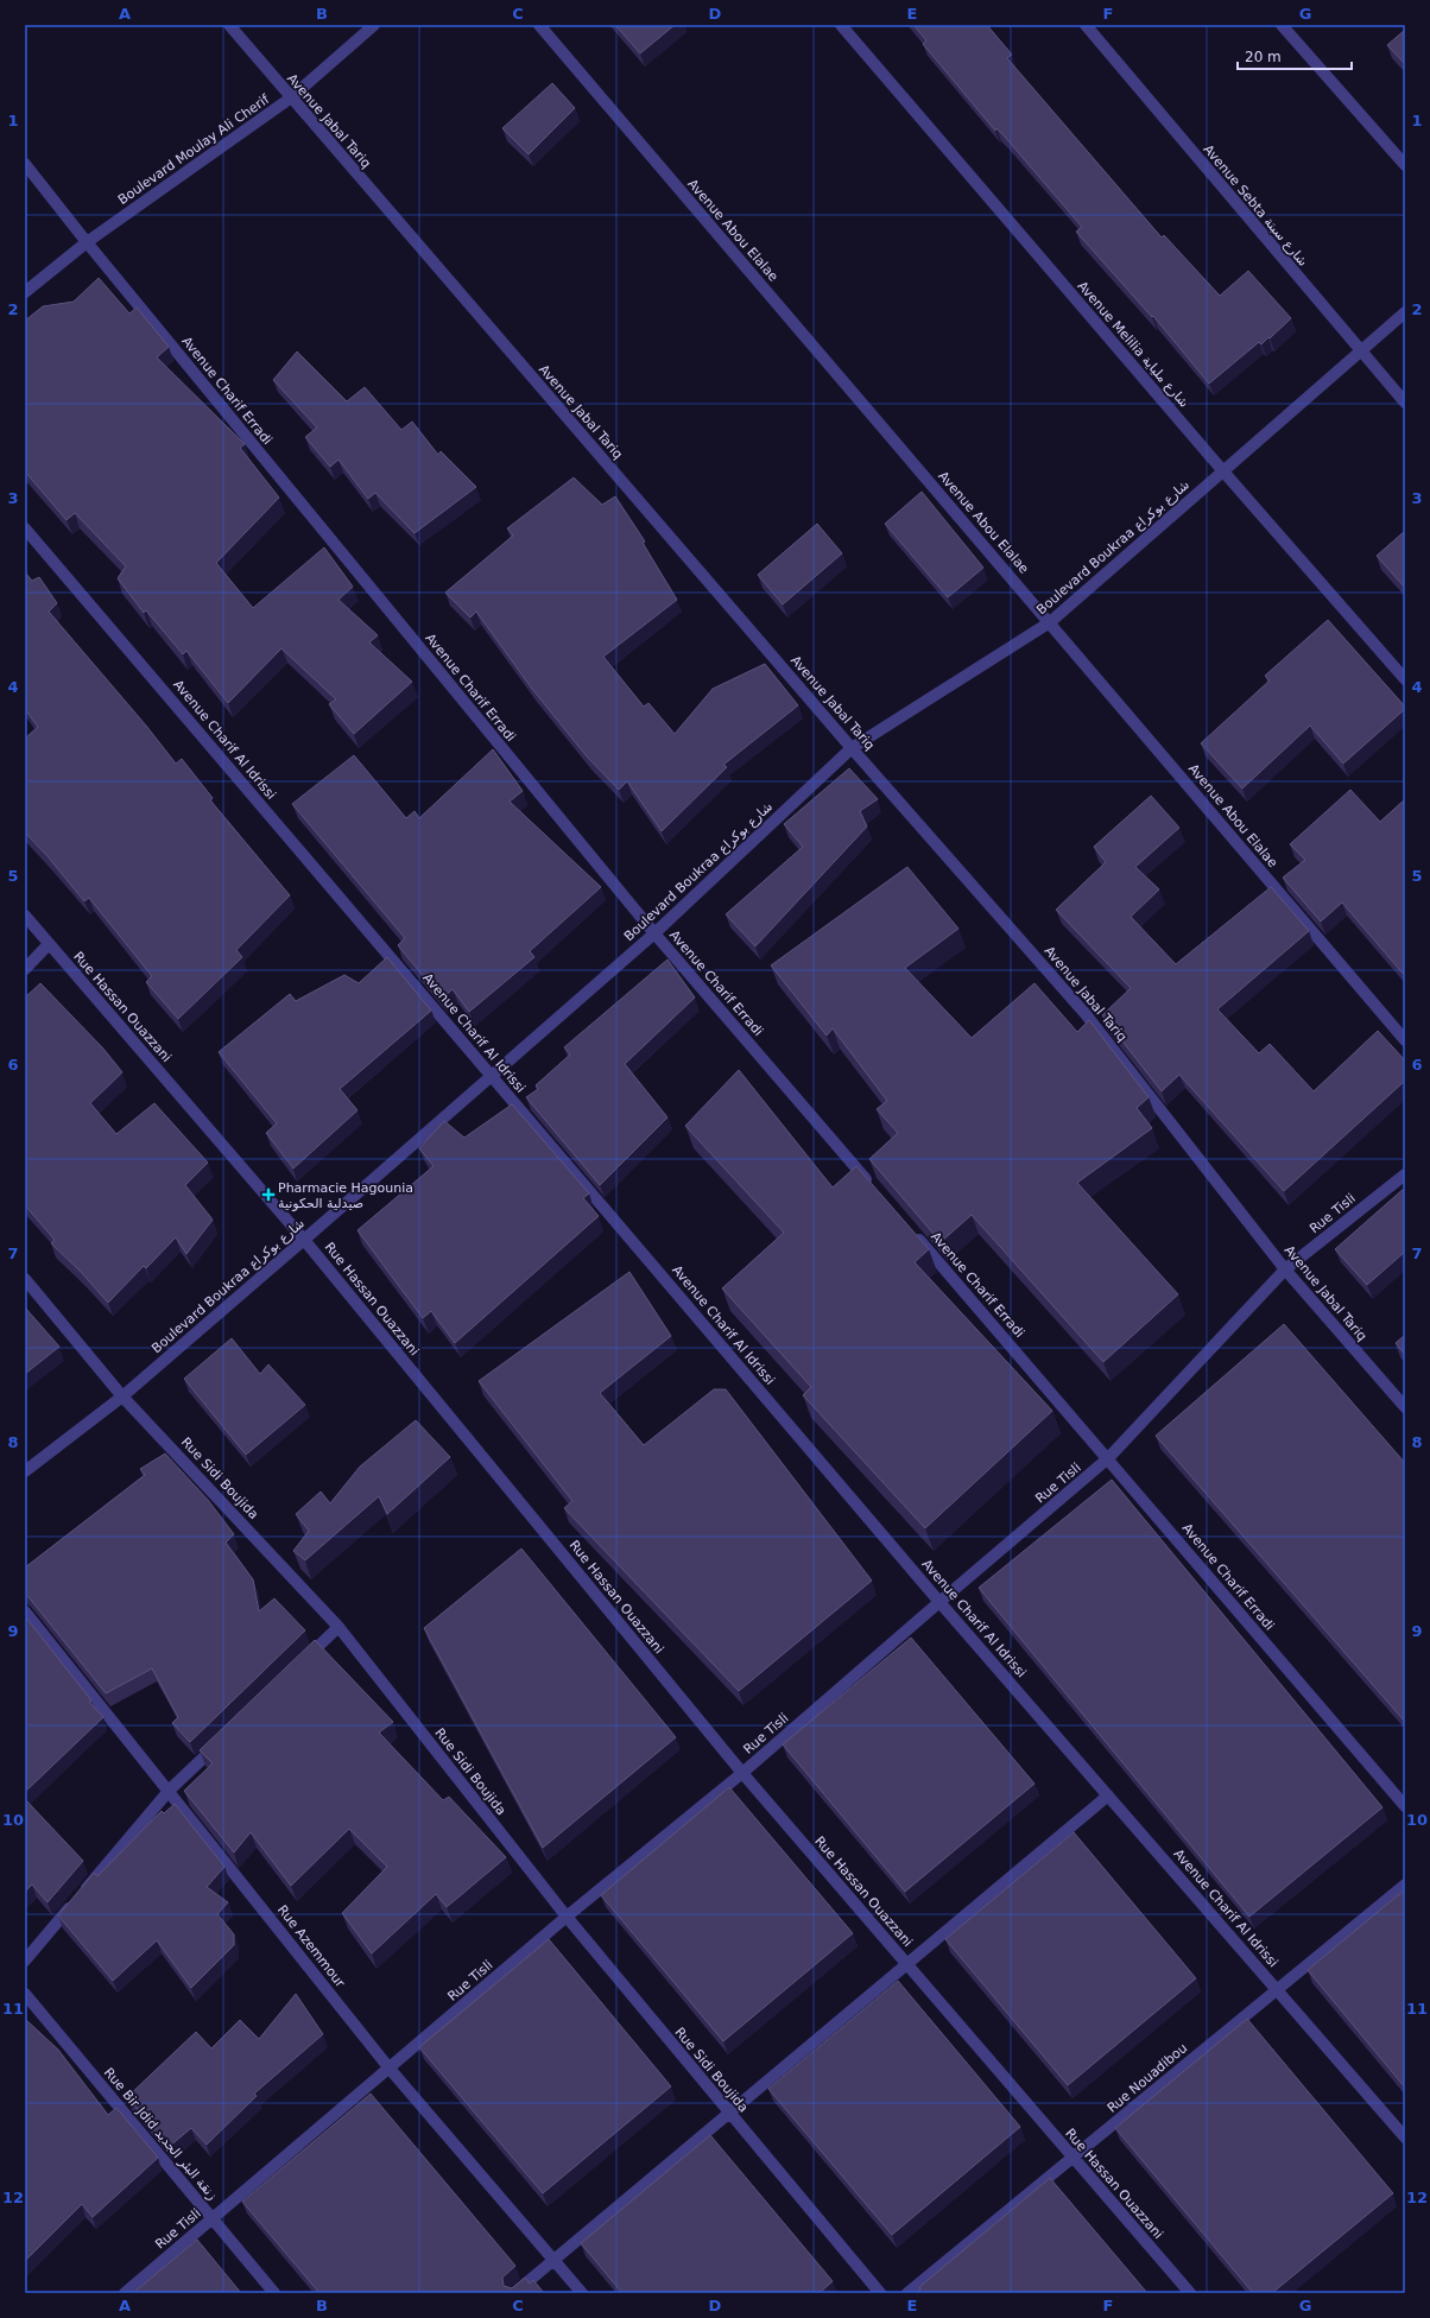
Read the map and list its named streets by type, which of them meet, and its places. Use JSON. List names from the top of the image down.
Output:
{
  "streets": {
    "street": [
      "Avenue Jabal Tariq",
      "Boulevard Moulay Ali Cherif",
      "Avenue Sebta شارع سبتة",
      "Avenue Abou Elalae",
      "Avenue Melilia شارع ملياية",
      "Avenue Charif Erradi",
      "Boulevard Boukraa شارع بوكراع",
      "Avenue Charif Al Idrissi",
      "Rue Hassan Ouazzani",
      "Rue Tisli",
      "Rue Sidi Boujida",
      "Rue Azemmour",
      "Rue Nouadibou",
      "Rue Bir Jdid زنقة البئر الجديد"
    ]
  },
  "crossings": [
    ["Avenue Jabal Tariq", "Boulevard Moulay Ali Cherif"],
    ["Avenue Jabal Tariq", "Boulevard Boukraa شارع بوكراع"],
    ["Avenue Jabal Tariq", "Rue Tisli"],
    ["Boulevard Moulay Ali Cherif", "Avenue Charif Erradi"],
    ["Avenue Sebta شارع سبتة", "Boulevard Boukraa شارع بوكراع"],
    ["Avenue Abou Elalae", "Boulevard Boukraa شارع بوكراع"],
    ["Avenue Melilia شارع ملياية", "Boulevard Boukraa شارع بوكراع"],
    ["Avenue Charif Erradi", "Boulevard Boukraa شارع بوكراع"],
    ["Avenue Charif Erradi", "Rue Tisli"],
    ["Boulevard Boukraa شارع بوكراع", "Avenue Charif Al Idrissi"],
    ["Boulevard Boukraa شارع بوكراع", "Rue Hassan Ouazzani"],
    ["Boulevard Boukraa شارع بوكراع", "Rue Sidi Boujida"],
    ["Avenue Charif Al Idrissi", "Rue Tisli"],
    ["Avenue Charif Al Idrissi", "Rue Nouadibou"],
    ["Rue Hassan Ouazzani", "Rue Tisli"],
    ["Rue Hassan Ouazzani", "Rue Nouadibou"],
    ["Rue Tisli", "Rue Sidi Boujida"],
    ["Rue Tisli", "Rue Azemmour"],
    ["Rue Tisli", "Rue Bir Jdid زنقة البئر الجديد"]
  ],
  "places": {
    "health": ["Pharmacie Hagounia صيدلية الحكونية"]
  },
  "scale_bar": "20 m",
  "grid": {
    "columns": [
      "A",
      "B",
      "C",
      "D",
      "E",
      "F",
      "G"
    ],
    "rows": [
      "1",
      "2",
      "3",
      "4",
      "5",
      "6",
      "7",
      "8",
      "9",
      "10",
      "11",
      "12"
    ]
  }
}
